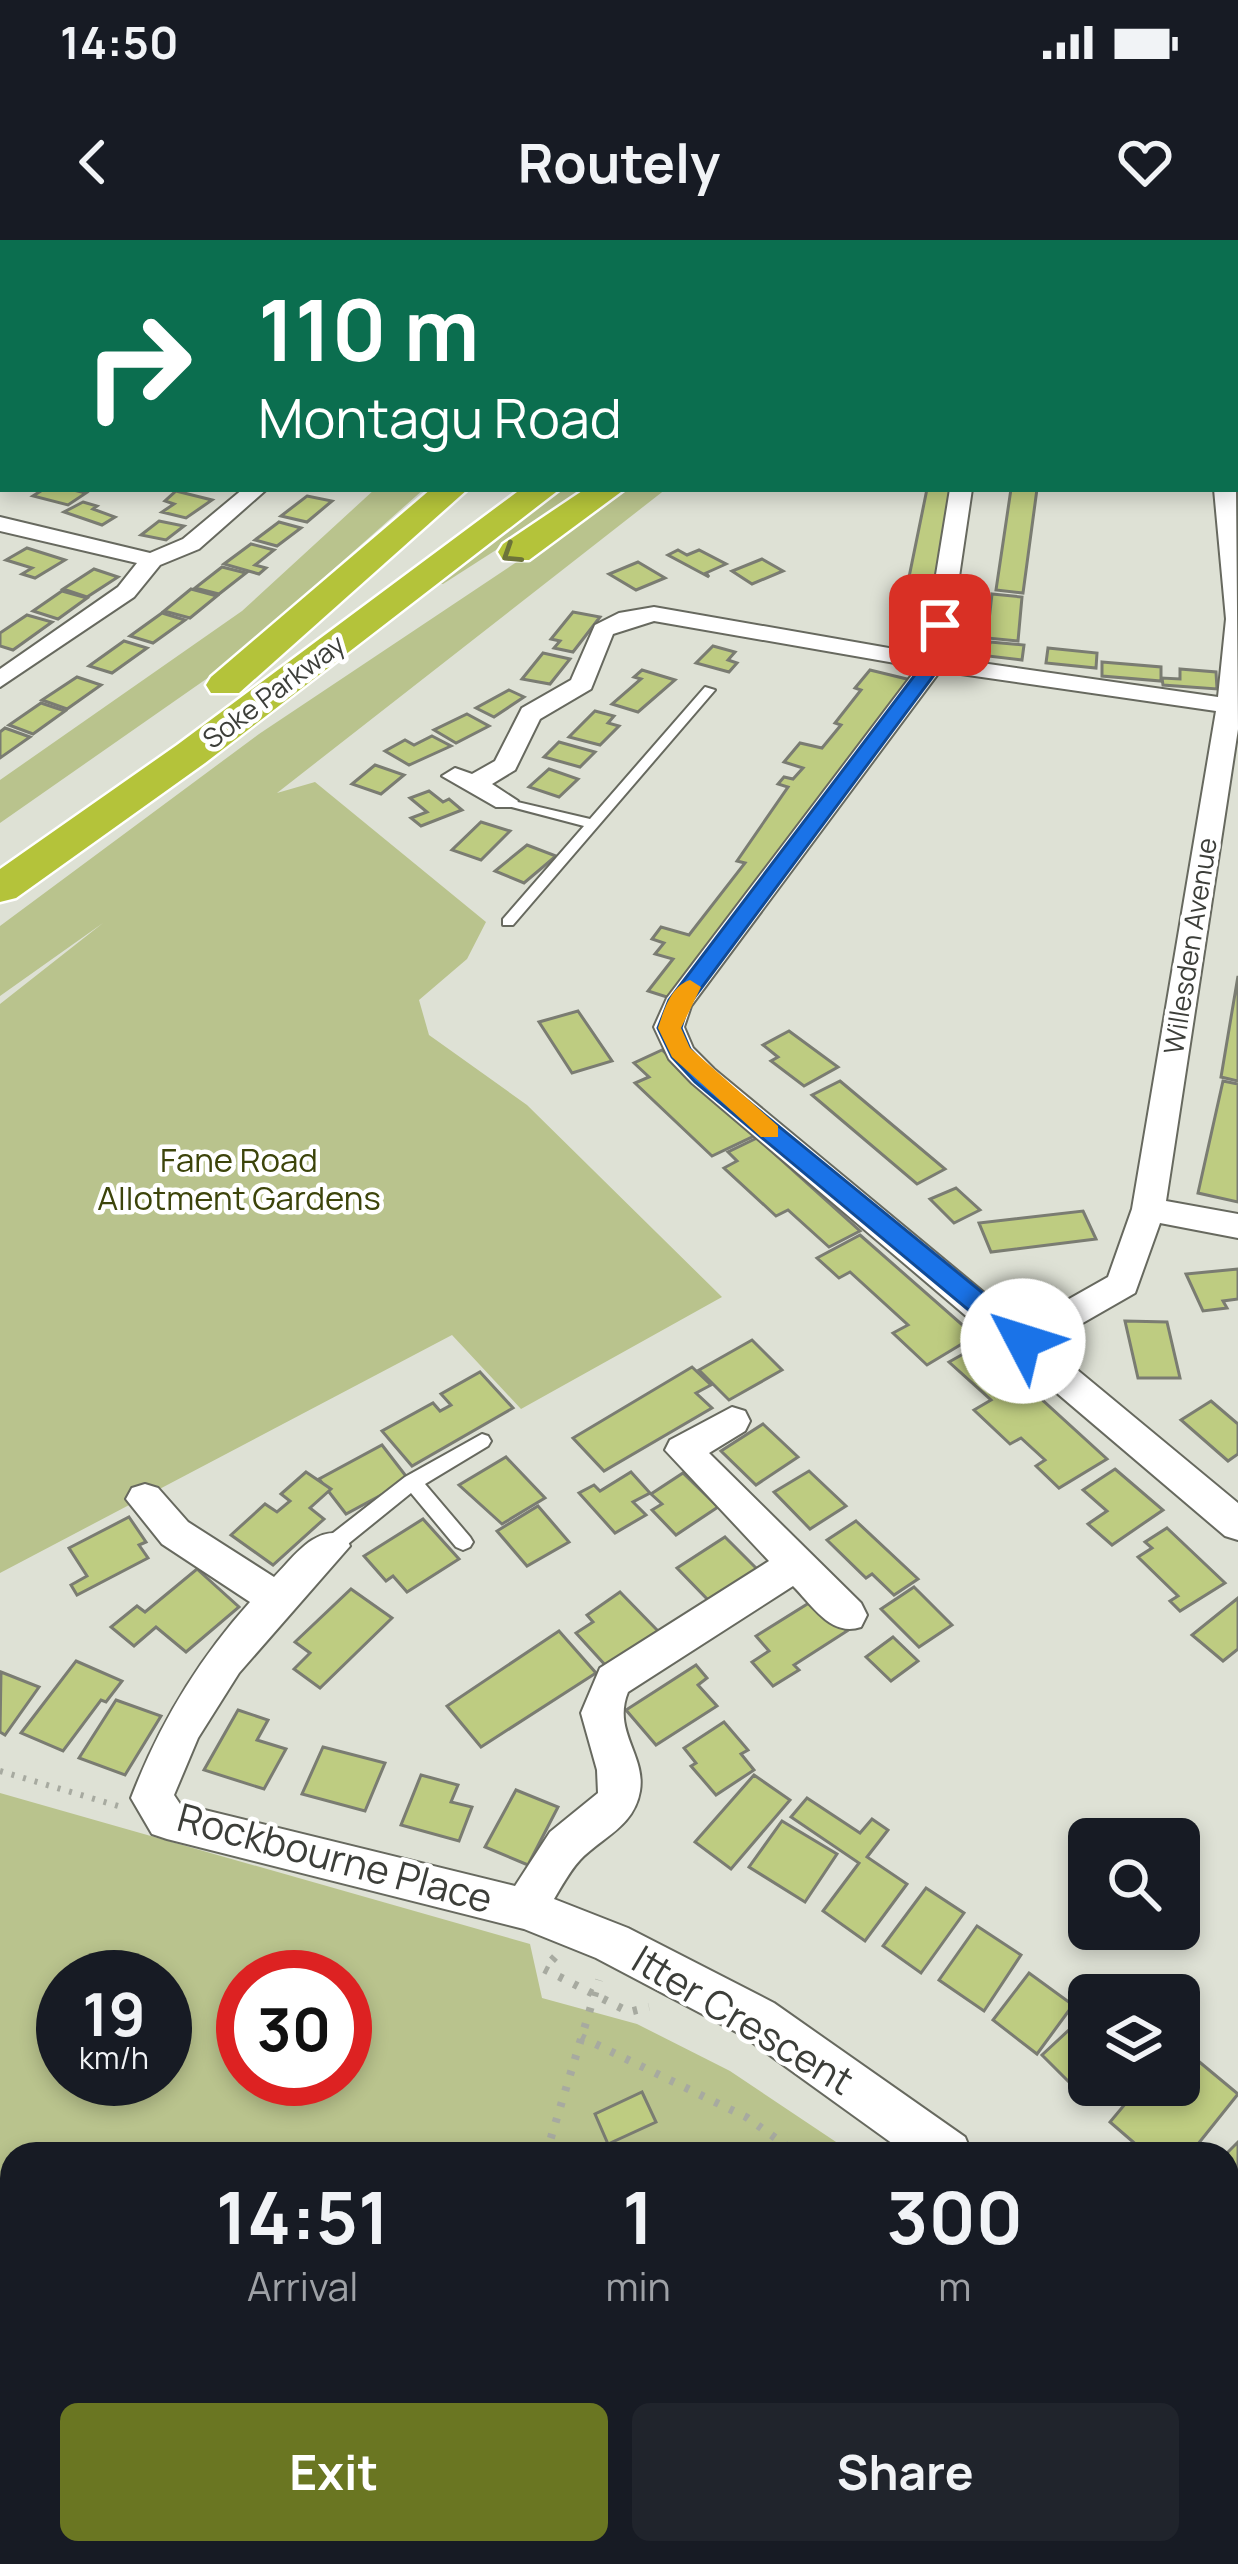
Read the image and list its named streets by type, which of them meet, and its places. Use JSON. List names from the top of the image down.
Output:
{
  "streets": {
    "highway": ["Soke Parkway"],
    "street": ["Willesden Avenue", "Rockbourne Place", "Itter Crescent"]
  },
  "crossings": [
    ["Rockbourne Place", "Itter Crescent"]
  ],
  "parks": ["Fane Road Allotment Gardens"],
  "page": {
    "status": "14:50",
    "header": "Routely",
    "turn": ["110 m", "Montagu Road"],
    "speed": "19 km/h",
    "limit": "30",
    "eta": [
      "14:51",
      "Arrival",
      "1",
      "min",
      "300",
      "m"
    ],
    "buttons": ["Exit", "Share"]
  }
}
